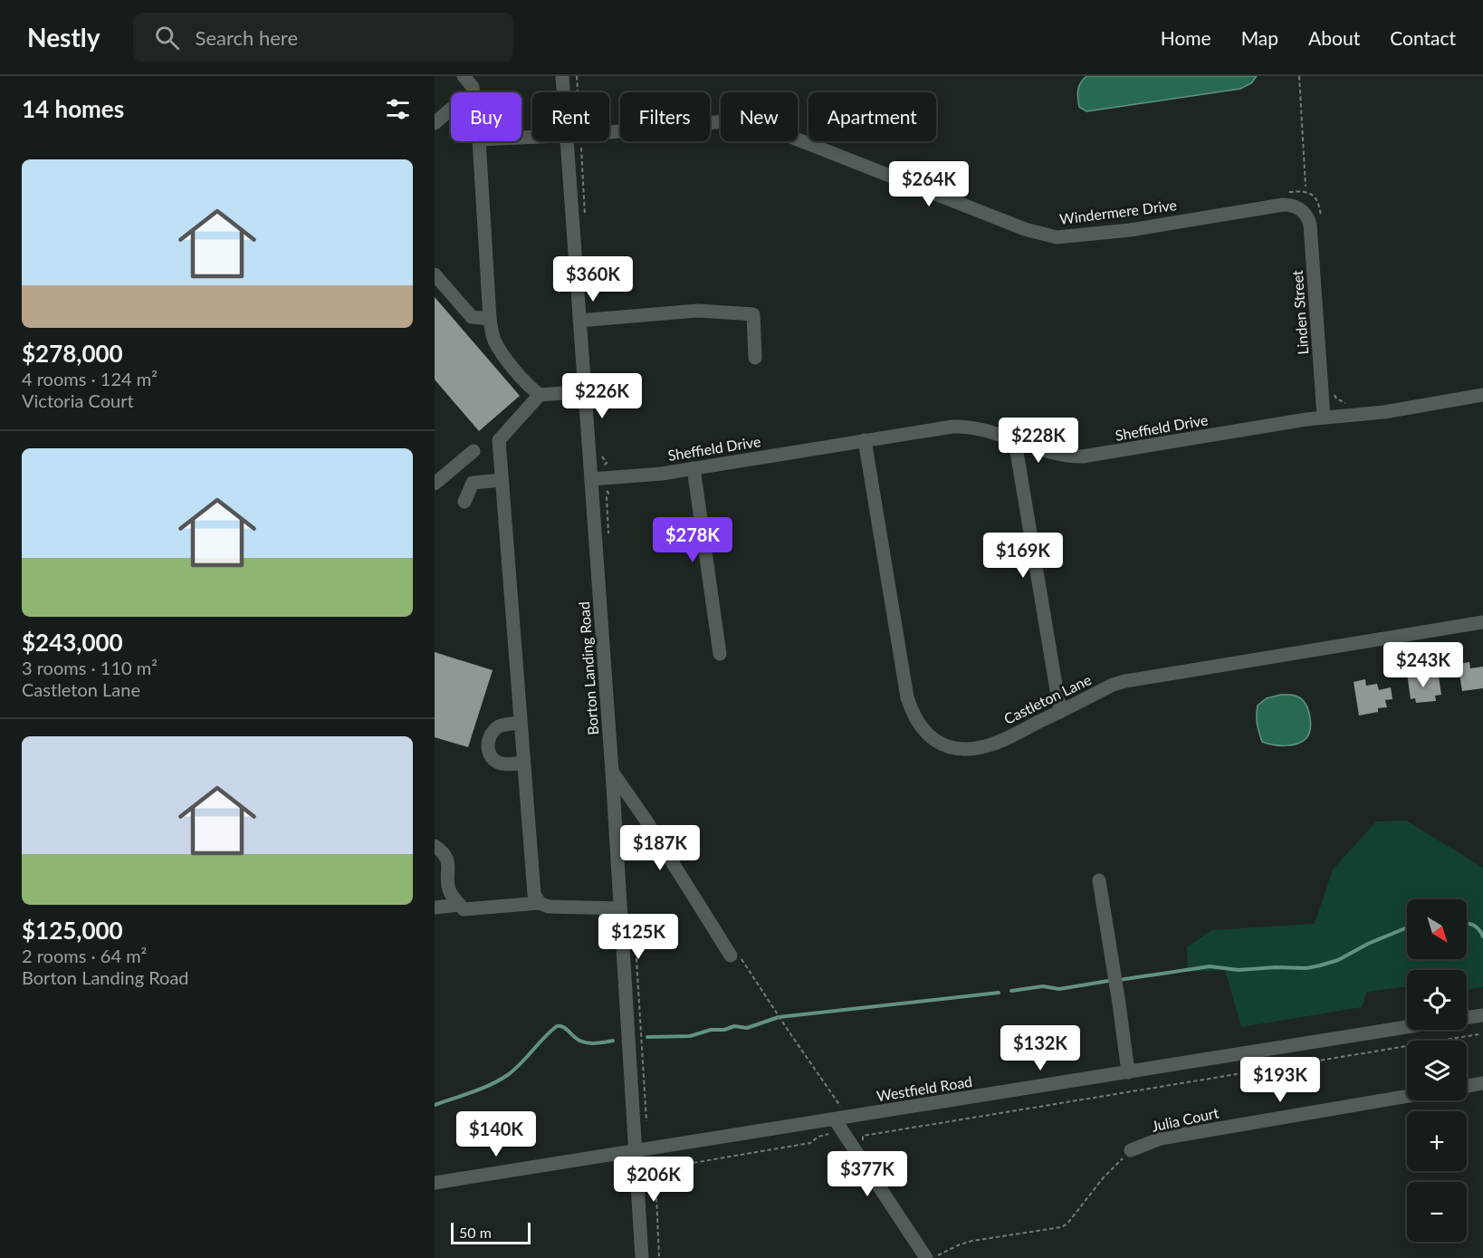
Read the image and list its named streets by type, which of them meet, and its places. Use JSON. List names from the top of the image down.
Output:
{
  "streets": {
    "street": [
      "Windermere Drive",
      "Linden Street",
      "Sheffield Drive",
      "Borton Landing Road",
      "Castleton Lane",
      "Westfield Road",
      "Julia Court"
    ]
  },
  "crossings": [
    ["Windermere Drive", "Linden Street"],
    ["Linden Street", "Sheffield Drive"],
    ["Sheffield Drive", "Borton Landing Road"],
    ["Sheffield Drive", "Castleton Lane"],
    ["Borton Landing Road", "Westfield Road"]
  ],
  "scale_bar": "50 m",
  "north": "bottom right",
  "page": {
    "header": "Nestly",
    "search": "Search here",
    "nav": [
      "Home",
      "Map",
      "About",
      "Contact"
    ],
    "heading": "14 homes",
    "chip": [
      "Buy",
      "Rent",
      "Filters",
      "New",
      "Apartment"
    ],
    "list": [
      {
        "name": "$278,000",
        "note": "4 rooms · 124 m² · Victoria Court"
      },
      {
        "name": "$243,000",
        "note": "3 rooms · 110 m² · Castleton Lane"
      },
      {
        "name": "$125,000",
        "note": "2 rooms · 64 m² · Borton Landing Road"
      }
    ],
    "price": [
      "$264K",
      "$360K",
      "$226K",
      "$228K",
      "$278K",
      "$169K",
      "$243K",
      "$187K",
      "$125K",
      "$132K",
      "$193K",
      "$140K",
      "$377K",
      "$206K"
    ],
    "map_buttons": ["+", "−"],
    "scale": "50 m"
  }
}
